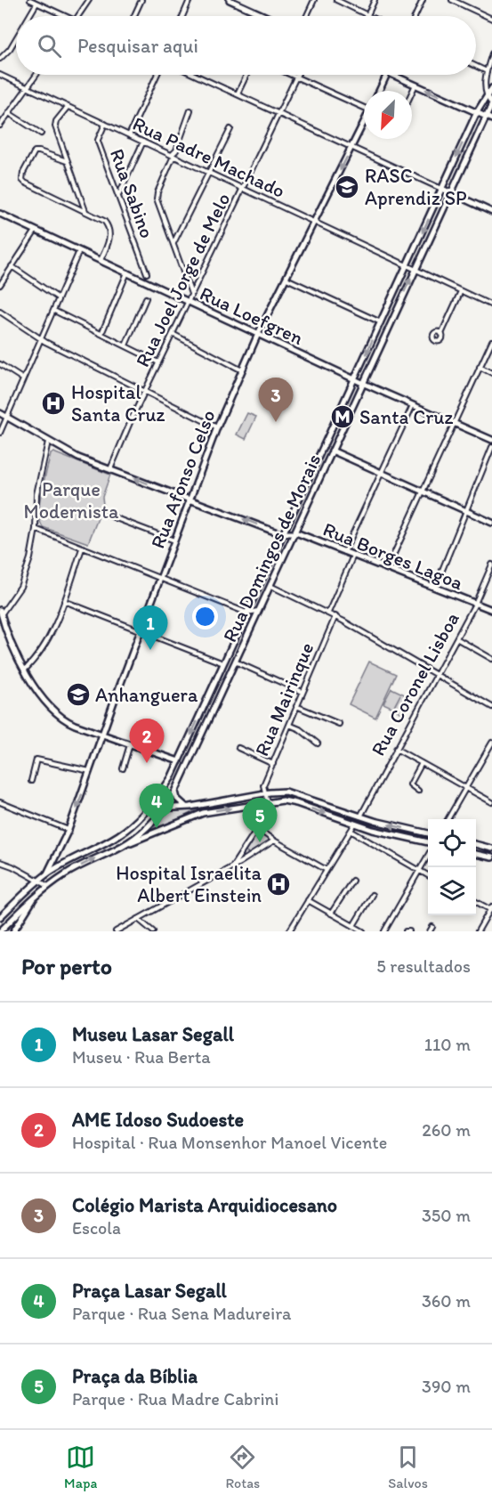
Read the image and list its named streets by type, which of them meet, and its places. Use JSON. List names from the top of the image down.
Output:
{
  "streets": {
    "main road": [
      "Rua Loefgren",
      "Rua Afonso Celso",
      "Rua Domingos de Morais",
      "Rua Borges Lagoa"
    ],
    "street": [
      "Rua Padre Machado",
      "Rua Sabino",
      "Rua Joel Jorge de Melo",
      "Rua Coronel Lisboa",
      "Rua Mairinque"
    ]
  },
  "crossings": [
    ["Rua Padre Machado", "Rua Sabino"],
    ["Rua Padre Machado", "Rua Joel Jorge de Melo"],
    ["Rua Padre Machado", "Rua Afonso Celso"],
    ["Rua Padre Machado", "Rua Domingos de Morais"],
    ["Rua Joel Jorge de Melo", "Rua Loefgren"],
    ["Rua Loefgren", "Rua Afonso Celso"],
    ["Rua Loefgren", "Rua Domingos de Morais"],
    ["Rua Afonso Celso", "Rua Domingos de Morais"],
    ["Rua Domingos de Morais", "Rua Borges Lagoa"],
    ["Rua Borges Lagoa", "Rua Coronel Lisboa"]
  ],
  "parks": ["Parque Modernista"],
  "places": {
    "school or university": ["RASC Aprendiz SP", "Anhanguera"],
    "hospital": ["Hospital Santa Cruz", "Hospital Israelita Albert Einstein"],
    "metro station": ["Santa Cruz"]
  },
  "north": "bottom left",
  "page": {
    "search": "Pesquisar aqui",
    "pins": [
      "3",
      "1",
      "2",
      "4",
      "5"
    ],
    "heading": ["Por perto", "5 resultados"],
    "list": [
      {
        "mark": "1",
        "name": "Museu Lasar Segall",
        "note": "Museu · Rua Berta",
        "value": "110 m"
      },
      {
        "mark": "2",
        "name": "AME Idoso Sudoeste",
        "note": "Hospital · Rua Monsenhor Manoel Vicente",
        "value": "260 m"
      },
      {
        "mark": "3",
        "name": "Colégio Marista Arquidiocesano",
        "note": "Escola",
        "value": "350 m"
      },
      {
        "mark": "4",
        "name": "Praça Lasar Segall",
        "note": "Parque · Rua Sena Madureira",
        "value": "360 m"
      },
      {
        "mark": "5",
        "name": "Praça da Bíblia",
        "note": "Parque · Rua Madre Cabrini",
        "value": "390 m"
      }
    ],
    "nav": ["Mapa", "Rotas", "Salvos"]
  }
}
